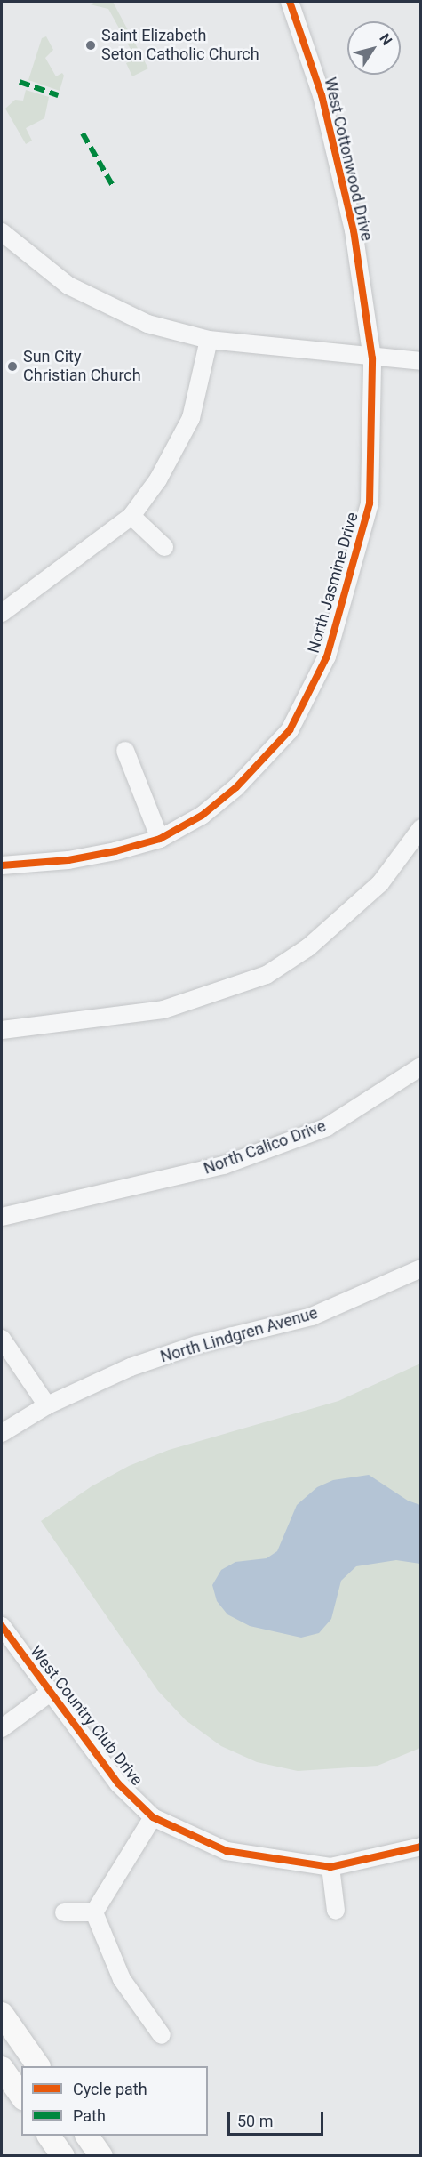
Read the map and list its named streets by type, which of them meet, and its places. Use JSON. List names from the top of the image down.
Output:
{
  "streets": {
    "street": [
      "West Cottonwood Drive",
      "North Jasmine Drive",
      "North Calico Drive",
      "North Lindgren Avenue",
      "West Country Club Drive"
    ]
  },
  "crossings": [
    ["West Cottonwood Drive", "North Jasmine Drive"]
  ],
  "places": ["Saint Elizabeth Seton Catholic Church", "Sun City Christian Church"],
  "legend": ["Cycle path", "Path"],
  "scale_bar": "50 m",
  "north": "top right"
}
